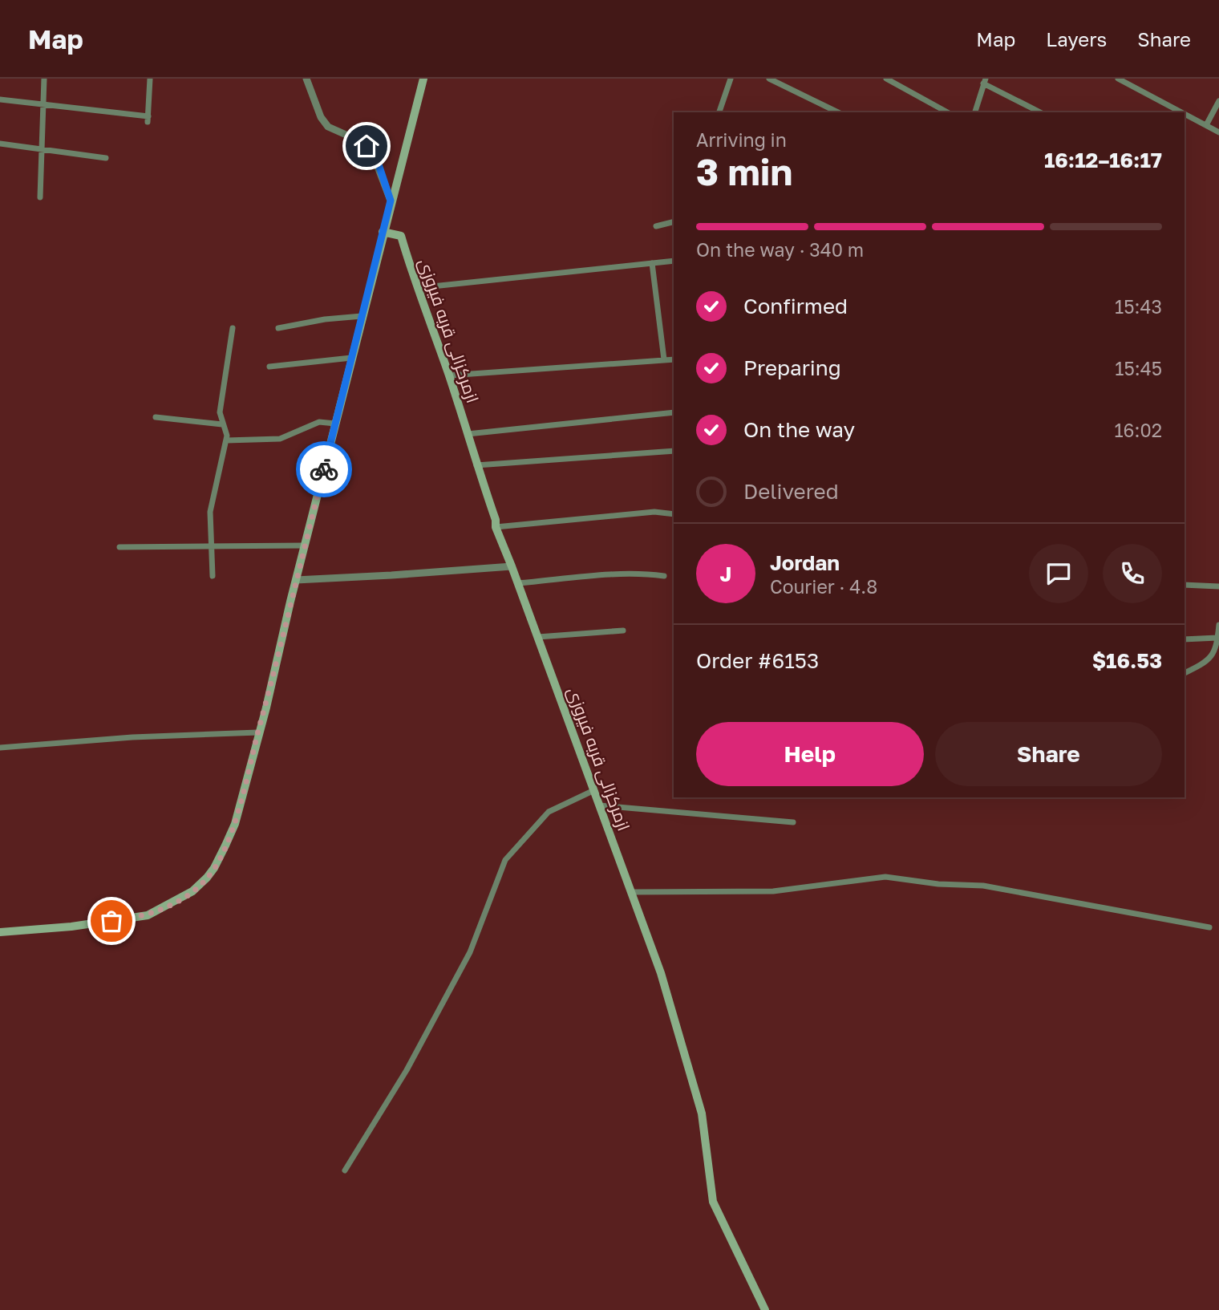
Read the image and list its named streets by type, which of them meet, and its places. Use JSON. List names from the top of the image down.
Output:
{
  "streets": {
    "main road": ["ازمرکزالی قریه فیروزی"]
  },
  "page": {
    "header": "Map",
    "nav": ["Map", "Layers", "Share"],
    "heading": ["3 min", "Arriving in", "16:12–16:17"],
    "panel": [
      "Jordan",
      "Courier · 4.8",
      "Order #6153",
      "$16.53"
    ],
    "bar": "On the way · 340 m",
    "list": [
      ["Confirmed", "15:43"],
      ["Preparing", "15:45"],
      ["On the way", "16:02"],
      "Delivered"
    ],
    "round": "J",
    "buttons": ["Help", "Share"]
  }
}
